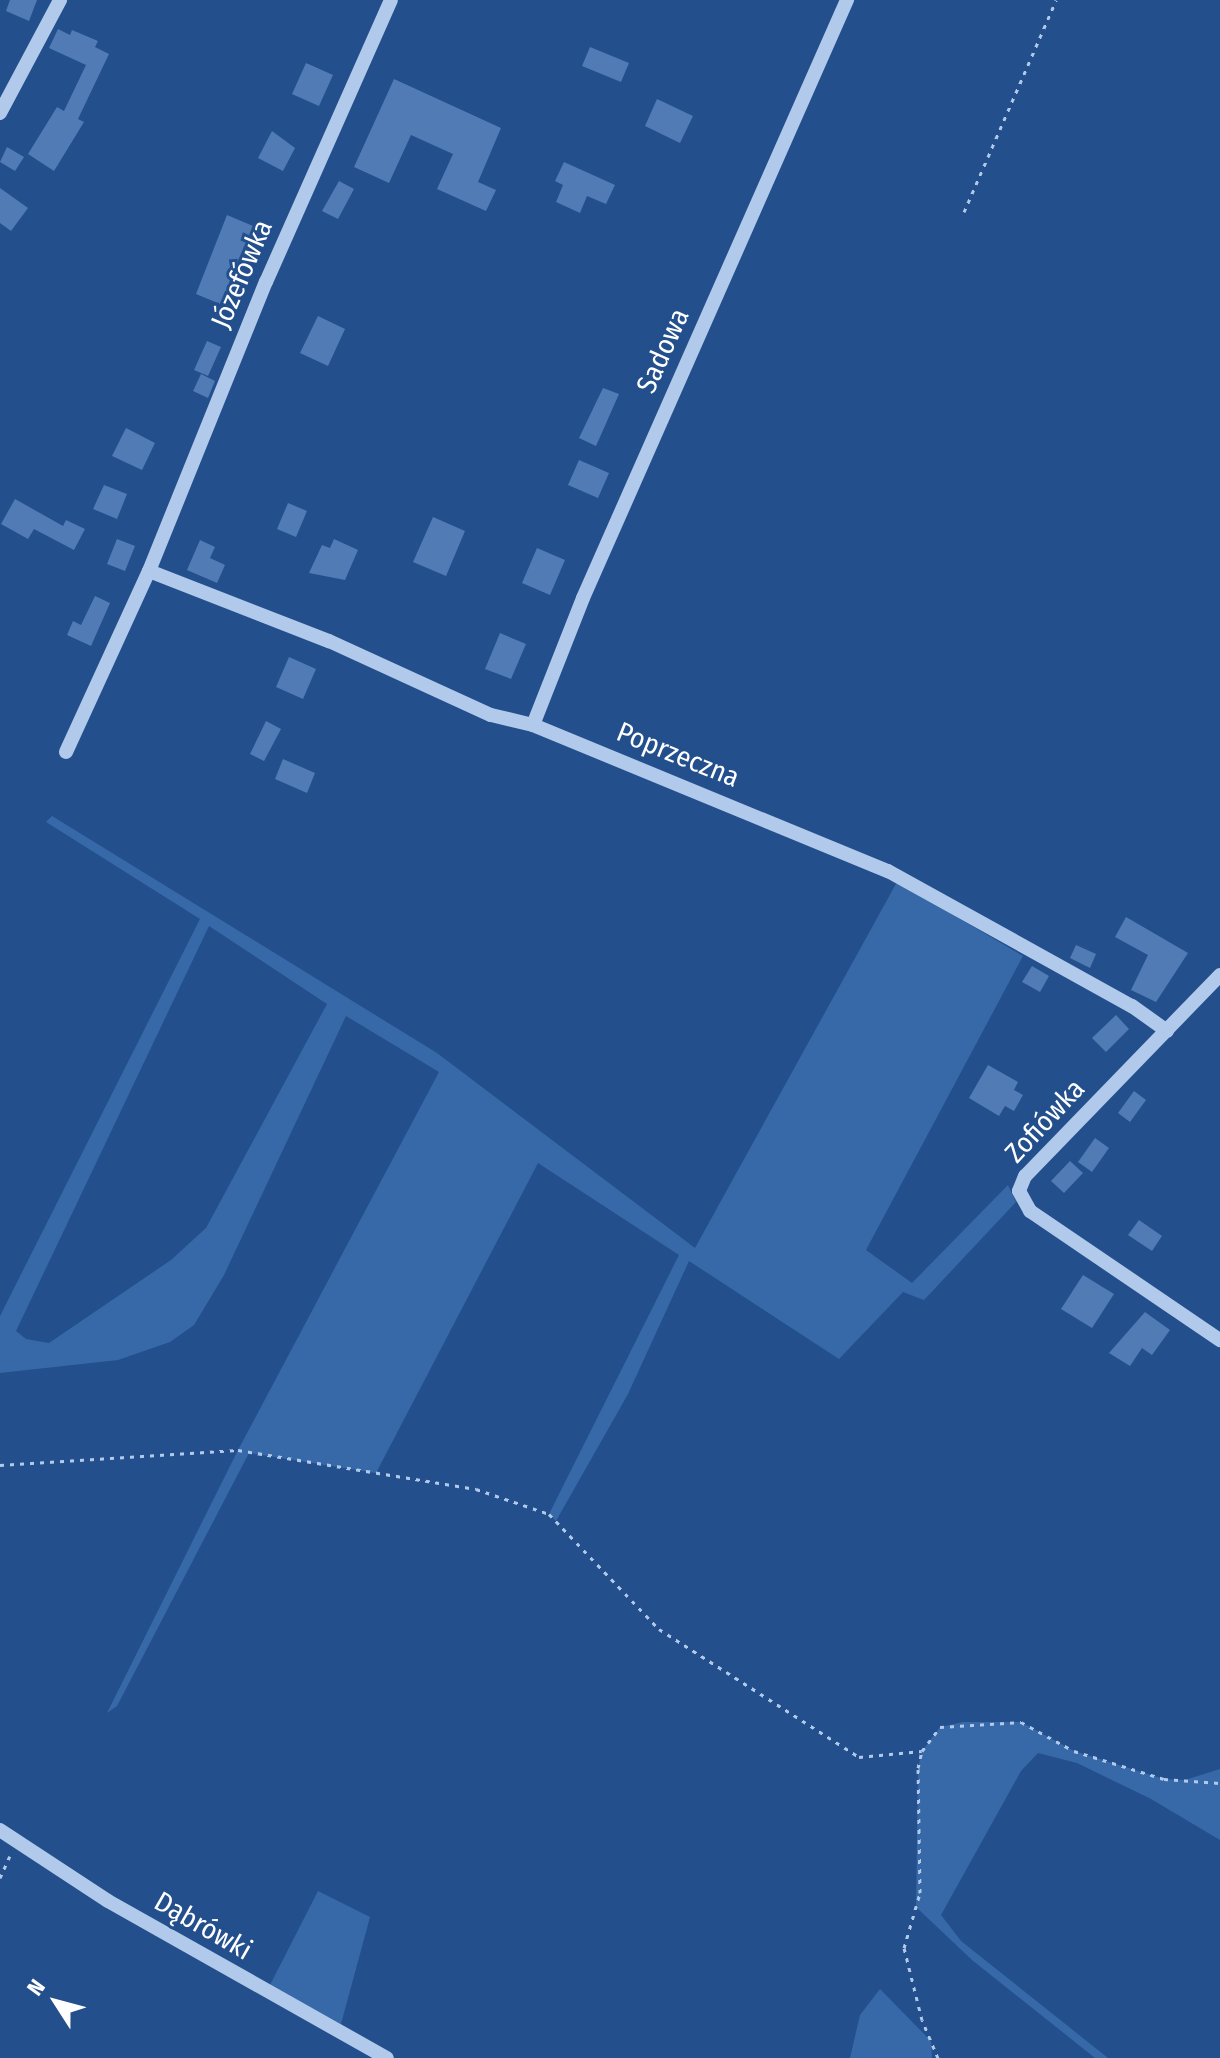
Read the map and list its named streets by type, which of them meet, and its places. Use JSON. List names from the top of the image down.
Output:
{
  "streets": {
    "street": [
      "Józefówka",
      "Sadowa",
      "Poprzeczna",
      "Zofiówka",
      "Dąbrówki"
    ]
  },
  "crossings": [
    ["Józefówka", "Poprzeczna"],
    ["Sadowa", "Poprzeczna"],
    ["Poprzeczna", "Zofiówka"]
  ],
  "north": "top left"
}
